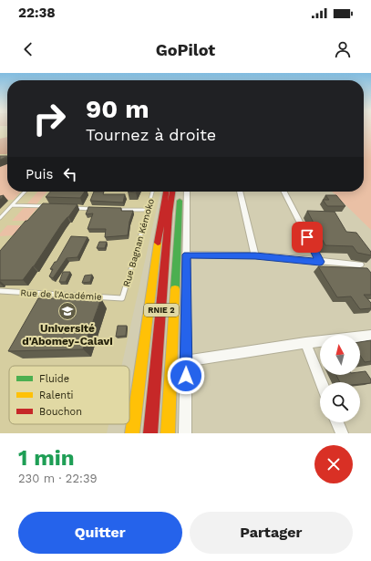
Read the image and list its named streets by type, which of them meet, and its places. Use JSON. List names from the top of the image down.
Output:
{
  "streets": {
    "main road": ["RNIE 2"],
    "lane": ["Rue Bagnan Kémoko", "Rue de l'Académie"]
  },
  "crossings": [
    ["Rue Bagnan Kémoko", "Rue de l'Académie"]
  ],
  "places": {
    "school or university": ["Université d'Abomey-Calavi"]
  },
  "legend": ["Fluide", "Ralenti", "Bouchon"],
  "north": "top",
  "page": {
    "status": "22:38",
    "header": "GoPilot",
    "turn": ["90 m", "Tournez à droite"],
    "then": "Puis",
    "heading": ["1 min", "230 m · 22:39"],
    "buttons": ["Quitter", "Partager"]
  }
}
